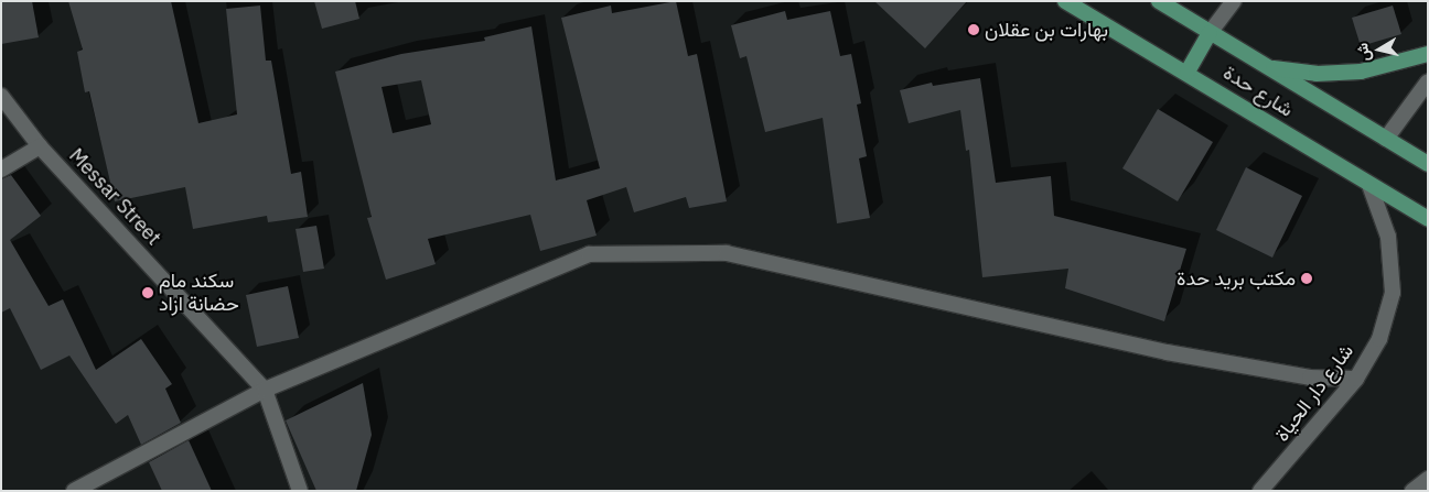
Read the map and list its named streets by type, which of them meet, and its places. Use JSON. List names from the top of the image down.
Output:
{
  "streets": {
    "main road": ["شارع حدة"],
    "street": ["Messar Street", "شارع دار الحياة"]
  },
  "crossings": [
    ["شارع حدة", "شارع دار الحياة"]
  ],
  "places": ["بهارات بن عقلان", "مكتب بريد حدة", "سكند مام حضانة ازاد"],
  "north": "left"
}
